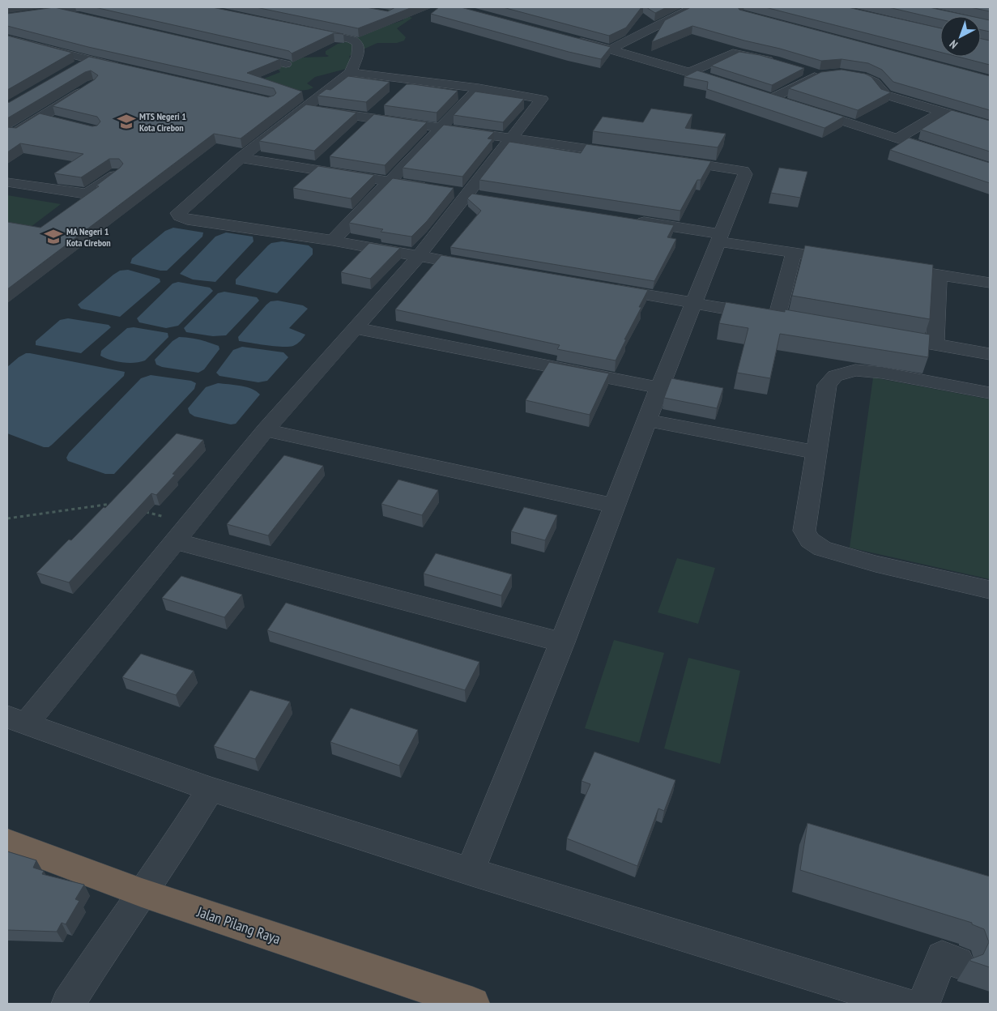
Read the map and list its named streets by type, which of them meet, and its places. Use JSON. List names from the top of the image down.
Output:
{
  "streets": {
    "highway": ["Jalan Pilang Raya"]
  },
  "places": {
    "school or university": ["MTS Negeri 1 Kota Cirebon", "MA Negeri 1 Kota Cirebon"]
  },
  "north": "bottom left"
}
